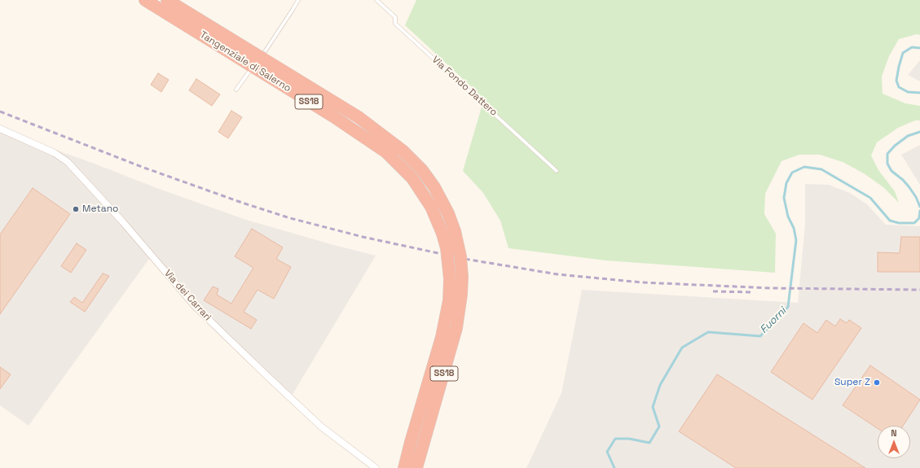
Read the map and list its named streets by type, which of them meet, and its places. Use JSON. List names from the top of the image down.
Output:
{
  "streets": {
    "highway": ["Tangenziale di Salerno", "SS18"],
    "street": ["Via dei Carrari"],
    "lane": ["Via Fondo Dattero"]
  },
  "water": ["Fuorni"],
  "places": ["Metano", "Super Z"],
  "north": "top"
}
